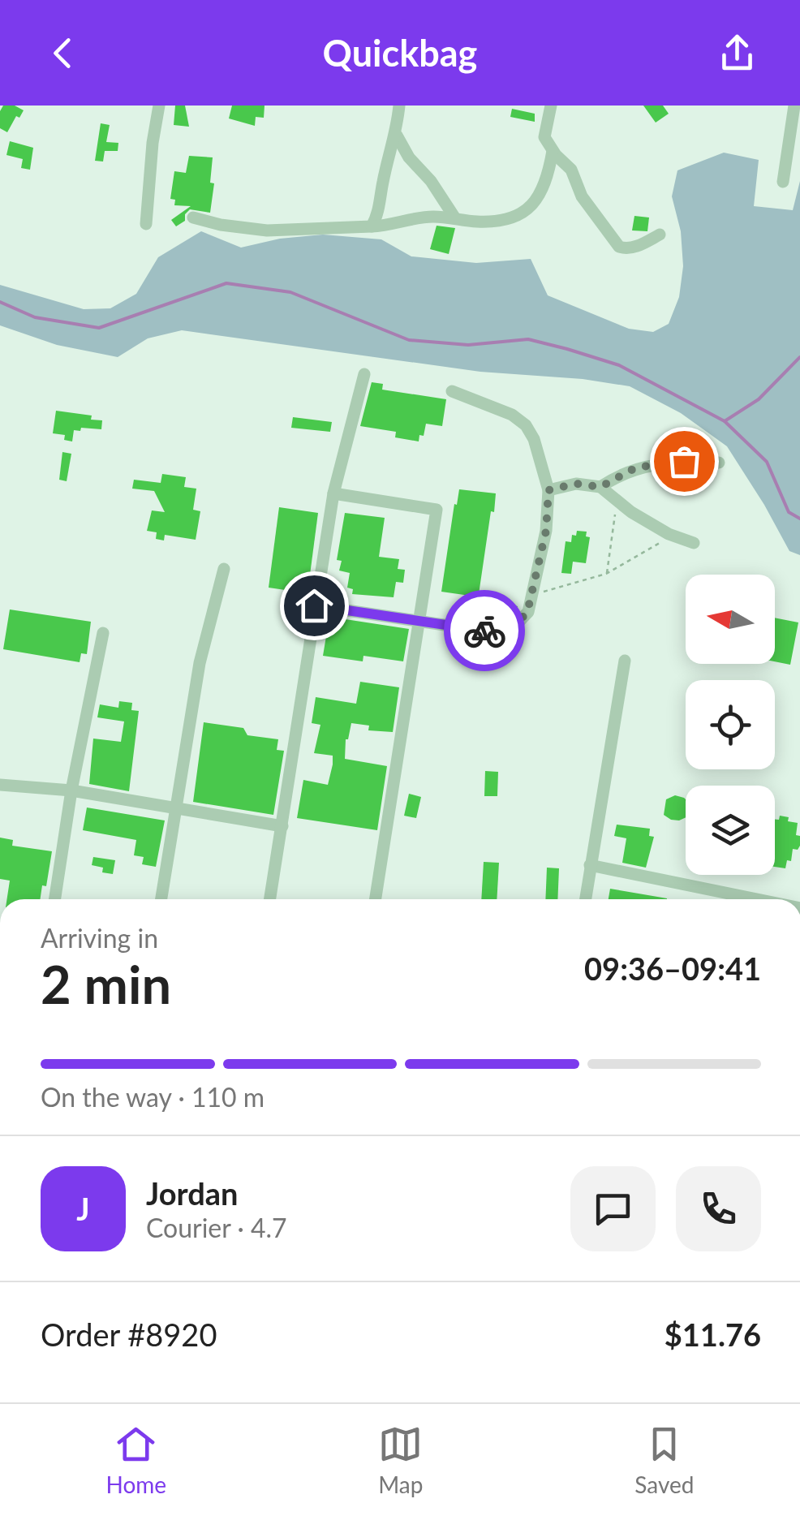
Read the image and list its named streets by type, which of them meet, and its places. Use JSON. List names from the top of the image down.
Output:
{
  "north": "left",
  "page": {
    "header": "Quickbag",
    "heading": ["2 min", "Arriving in", "09:36–09:41"],
    "panel": [
      "Jordan",
      "Courier · 4.7",
      "Order #8920",
      "$11.76"
    ],
    "bar": "On the way · 110 m",
    "round": "J",
    "tabs": ["Home", "Map", "Saved"]
  }
}
